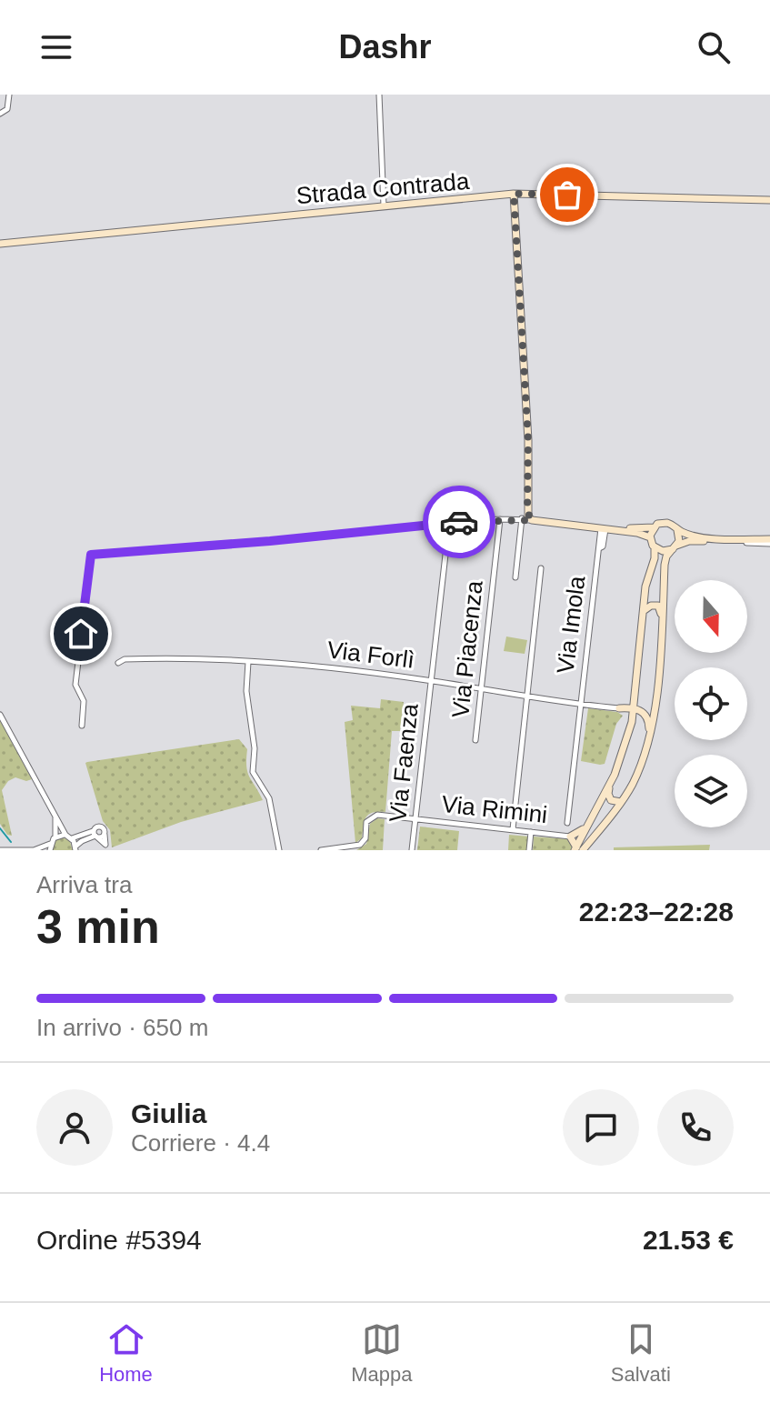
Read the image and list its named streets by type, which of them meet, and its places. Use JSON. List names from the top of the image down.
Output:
{
  "streets": {
    "street": [
      "Strada Contrada",
      "Via Imola",
      "Via Piacenza",
      "Via Forlì",
      "Via Faenza",
      "Via Rimini"
    ]
  },
  "crossings": [
    ["Via Imola", "Via Forlì"],
    ["Via Piacenza", "Via Forlì"],
    ["Via Forlì", "Via Faenza"],
    ["Via Faenza", "Via Rimini"]
  ],
  "north": "bottom",
  "page": {
    "header": "Dashr",
    "heading": ["3 min", "Arriva tra", "22:23–22:28"],
    "panel": [
      "Giulia",
      "Corriere · 4.4",
      "Ordine #5394",
      "21.53 €"
    ],
    "bar": "In arrivo · 650 m",
    "tabs": ["Home", "Mappa", "Salvati"]
  }
}
